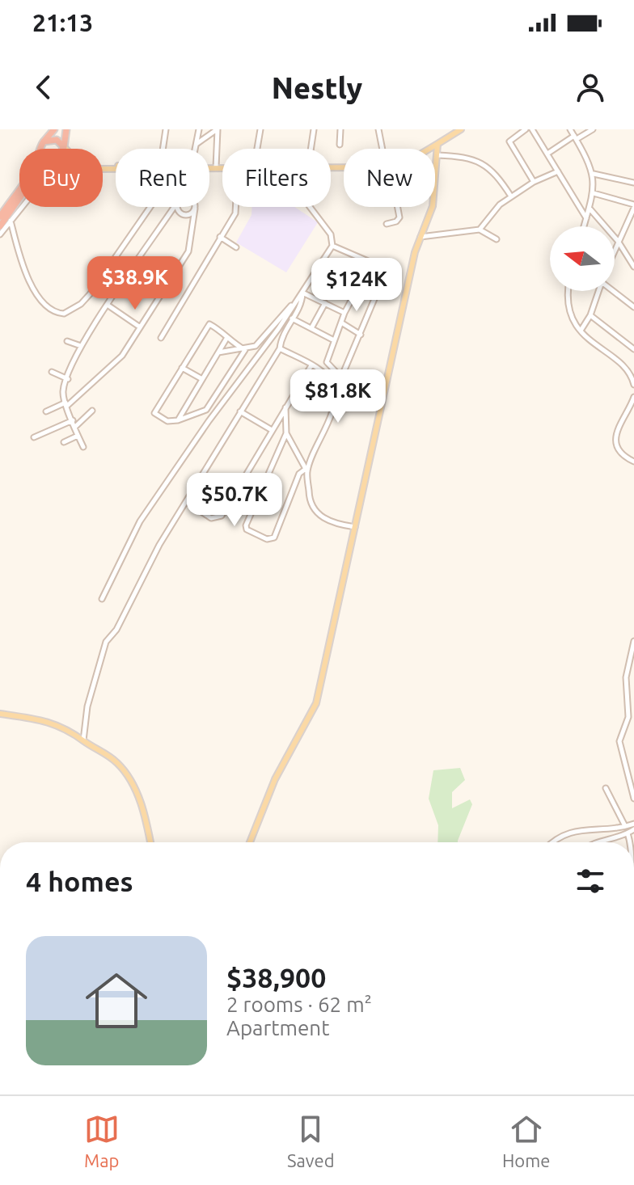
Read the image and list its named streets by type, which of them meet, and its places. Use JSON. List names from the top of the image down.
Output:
{
  "north": "left",
  "page": {
    "status": "21:13",
    "header": "Nestly",
    "chip": [
      "Buy",
      "Rent",
      "Filters",
      "New"
    ],
    "price": [
      "$38.9K",
      "$124K",
      "$81.8K",
      "$50.7K"
    ],
    "heading": "4 homes",
    "list": [
      {
        "name": "$38,900",
        "note": "2 rooms · 62 m² · Apartment"
      }
    ],
    "tabs": ["Map", "Saved", "Home"]
  }
}
